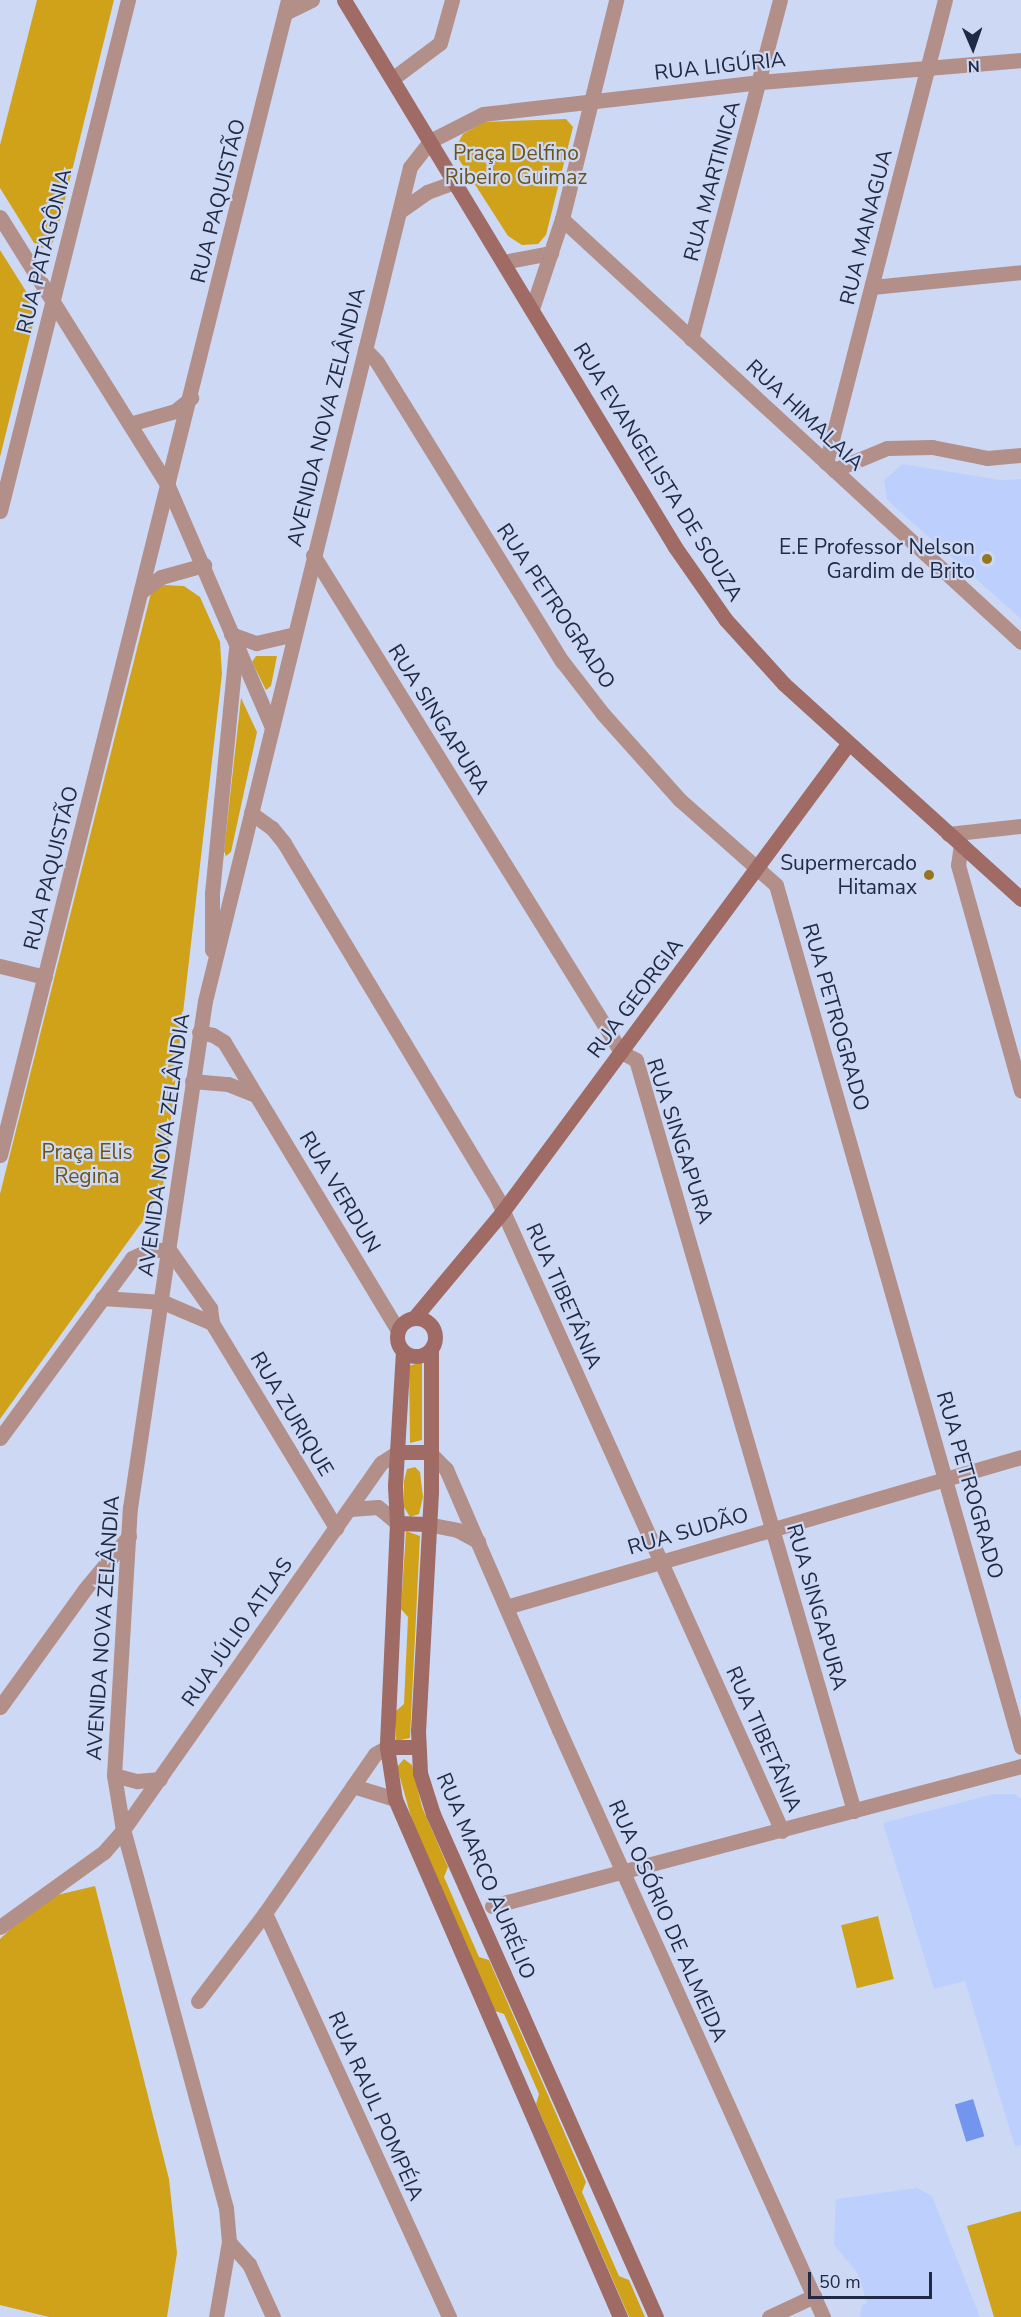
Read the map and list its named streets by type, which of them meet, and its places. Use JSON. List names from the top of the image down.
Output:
{
  "streets": {
    "street": [
      "RUA LIGÚRIA",
      "RUA MARTINICA",
      "RUA PAQUISTÃO",
      "RUA MANAGUA",
      "RUA PATAGÔNIA",
      "RUA HIMALAIA",
      "AVENIDA NOVA ZELÂNDIA",
      "RUA EVANGELISTA DE SOUZA",
      "RUA PETROGRADO",
      "RUA SINGAPURA",
      "RUA GEORGIA",
      "RUA VERDUN",
      "RUA TIBETÂNIA",
      "RUA ZURIQUE",
      "RUA SUDÃO",
      "RUA JÚLIO ATLAS",
      "RUA MARCO AURÉLIO",
      "RUA OSÓRIO DE ALMEIDA",
      "RUA RAUL POMPÉIA"
    ]
  },
  "crossings": [
    ["RUA LIGÚRIA", "RUA MARTINICA"],
    ["RUA LIGÚRIA", "RUA MANAGUA"],
    ["RUA LIGÚRIA", "AVENIDA NOVA ZELÂNDIA"],
    ["RUA LIGÚRIA", "RUA EVANGELISTA DE SOUZA"],
    ["RUA MARTINICA", "RUA HIMALAIA"],
    ["RUA PAQUISTÃO", "AVENIDA NOVA ZELÂNDIA"],
    ["RUA MANAGUA", "RUA HIMALAIA"],
    ["RUA PATAGÔNIA", "AVENIDA NOVA ZELÂNDIA"],
    ["AVENIDA NOVA ZELÂNDIA", "RUA EVANGELISTA DE SOUZA"],
    ["AVENIDA NOVA ZELÂNDIA", "RUA PETROGRADO"],
    ["AVENIDA NOVA ZELÂNDIA", "RUA SINGAPURA"],
    ["AVENIDA NOVA ZELÂNDIA", "RUA VERDUN"],
    ["AVENIDA NOVA ZELÂNDIA", "RUA TIBETÂNIA"],
    ["AVENIDA NOVA ZELÂNDIA", "RUA ZURIQUE"],
    ["AVENIDA NOVA ZELÂNDIA", "RUA JÚLIO ATLAS"],
    ["RUA EVANGELISTA DE SOUZA", "RUA GEORGIA"],
    ["RUA PETROGRADO", "RUA GEORGIA"],
    ["RUA PETROGRADO", "RUA SUDÃO"],
    ["RUA SINGAPURA", "RUA GEORGIA"],
    ["RUA SINGAPURA", "RUA SUDÃO"],
    ["RUA GEORGIA", "RUA VERDUN"],
    ["RUA GEORGIA", "RUA TIBETÂNIA"],
    ["RUA GEORGIA", "RUA MARCO AURÉLIO"],
    ["RUA VERDUN", "RUA MARCO AURÉLIO"],
    ["RUA TIBETÂNIA", "RUA SUDÃO"],
    ["RUA ZURIQUE", "RUA JÚLIO ATLAS"],
    ["RUA SUDÃO", "RUA OSÓRIO DE ALMEIDA"],
    ["RUA MARCO AURÉLIO", "RUA OSÓRIO DE ALMEIDA"]
  ],
  "parks": ["Praça Delfino Ribeiro Guimaz", "Praça Elis Regina"],
  "places": ["E.E Professor Nelson Gardim de Brito", "Supermercado Hitamax"],
  "scale_bar": "50 m",
  "north": "bottom"
}
